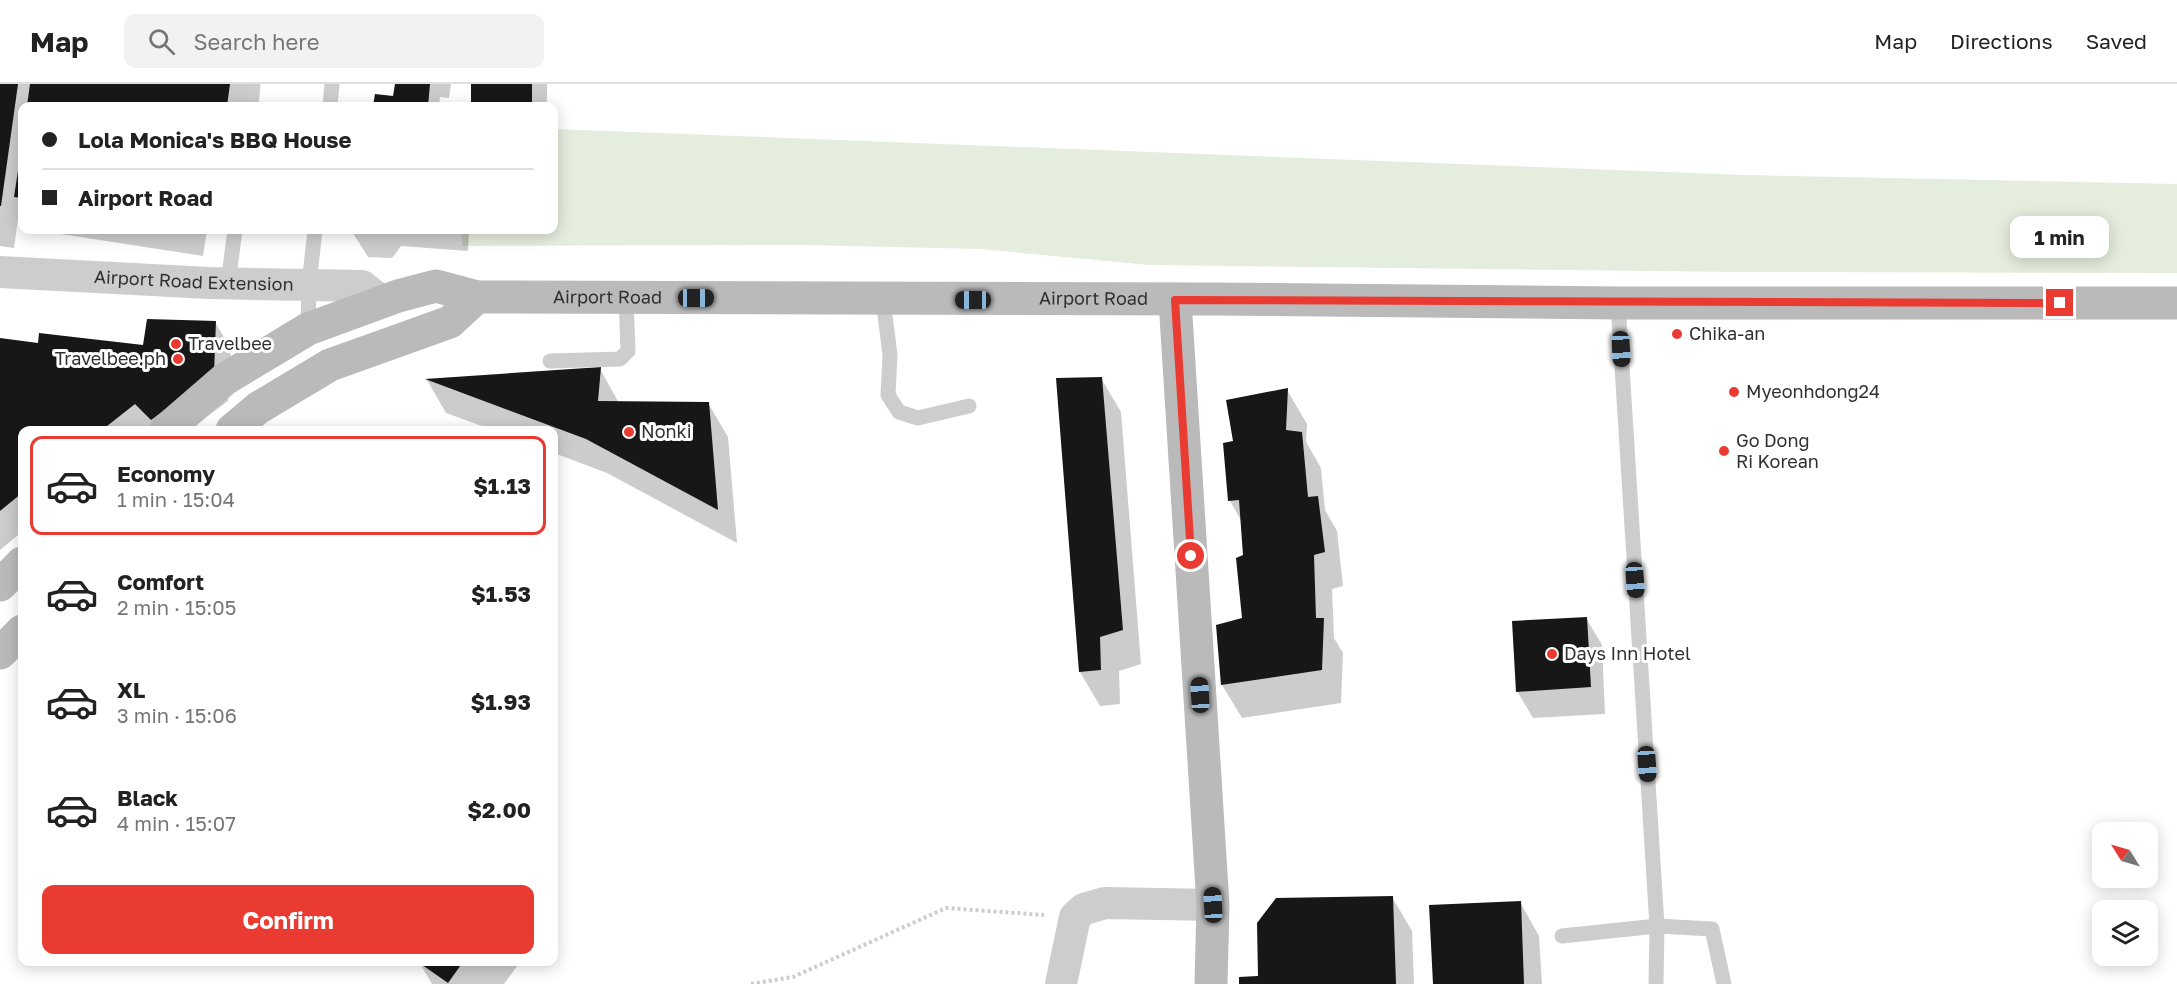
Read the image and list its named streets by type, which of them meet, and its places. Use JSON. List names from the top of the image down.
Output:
{
  "streets": {
    "street": ["Airport Road Extension", "Airport Road"]
  },
  "crossings": [
    ["Airport Road Extension", "Airport Road"]
  ],
  "places": [
    "Chika-an",
    "Travelbee",
    "Travelbee.ph",
    "Myeonhdong24",
    "Nonki",
    "Go Dong Ri Korean",
    "Days Inn Hotel"
  ],
  "north": "top left",
  "page": {
    "header": "Map",
    "search": "Search here",
    "nav": ["Map", "Directions", "Saved"],
    "banner": ["Lola Monica's BBQ House", "Airport Road"],
    "bubble": "1 min",
    "list": [
      {
        "name": "Economy",
        "note": "1 min · 15:04",
        "value": "$1.13"
      },
      {
        "name": "Comfort",
        "note": "2 min · 15:05",
        "value": "$1.53"
      },
      {
        "name": "XL",
        "note": "3 min · 15:06",
        "value": "$1.93"
      },
      {
        "name": "Black",
        "note": "4 min · 15:07",
        "value": "$2.00"
      }
    ],
    "buttons": "Confirm"
  }
}
